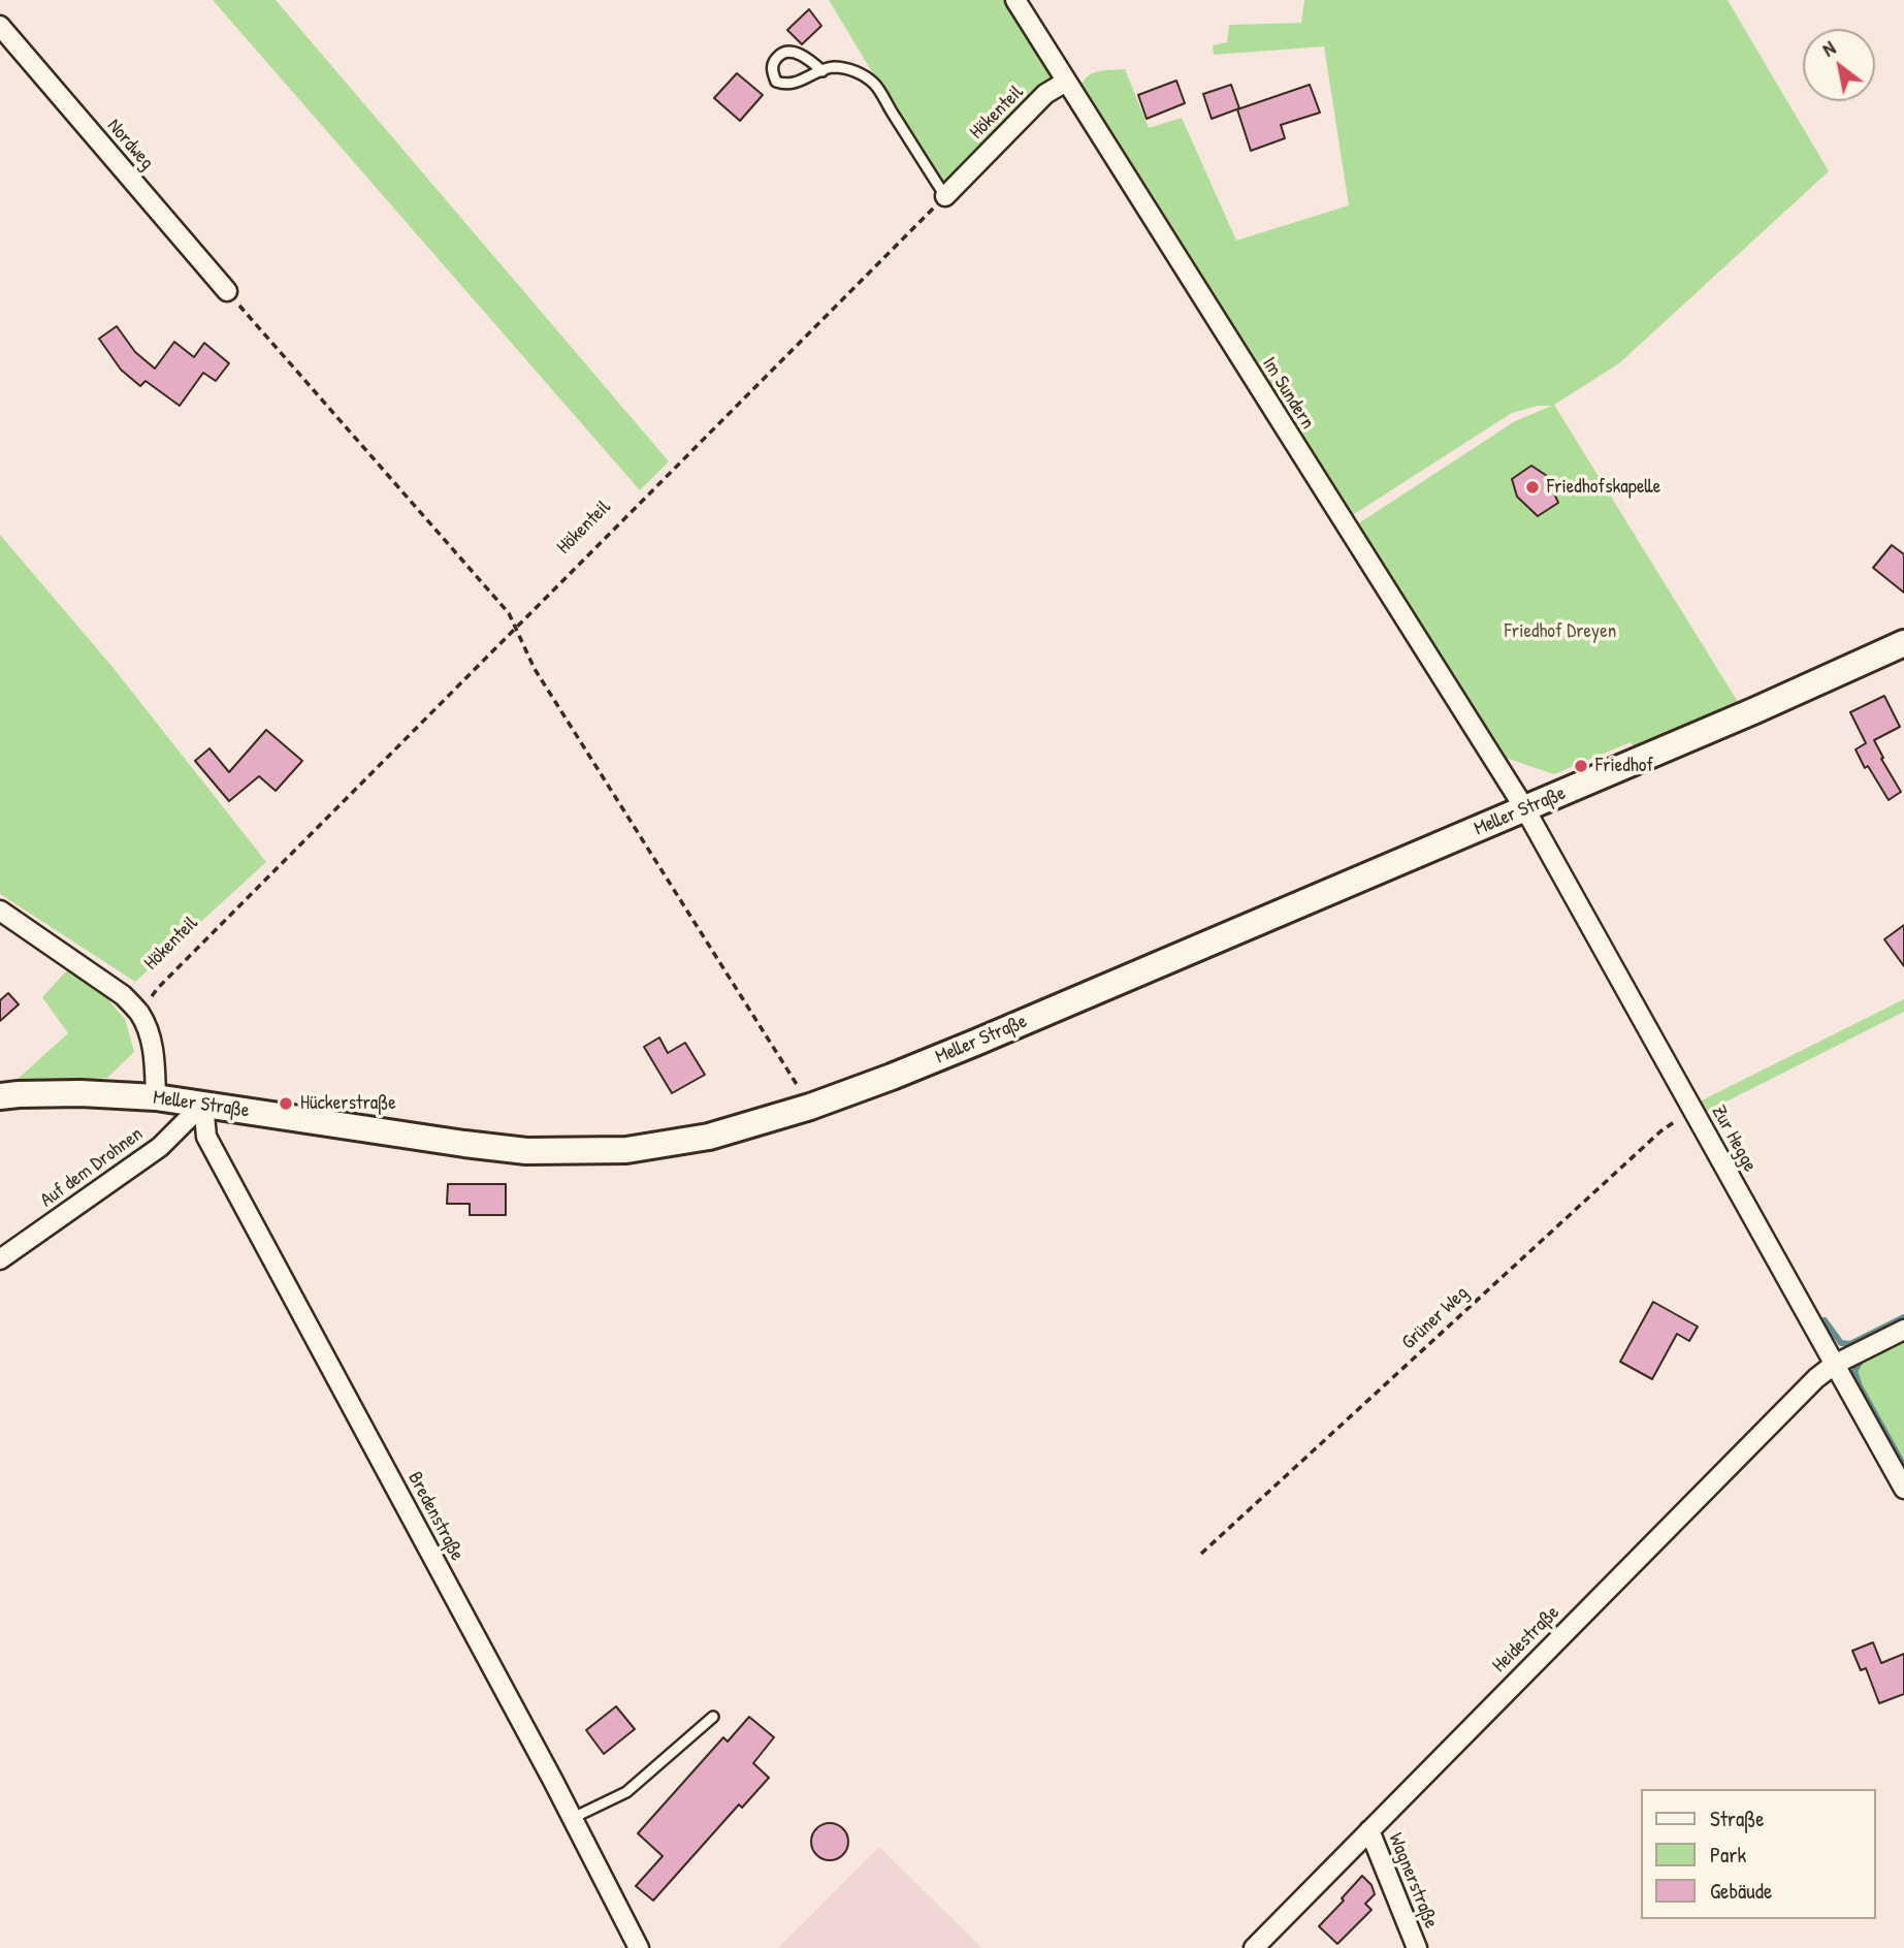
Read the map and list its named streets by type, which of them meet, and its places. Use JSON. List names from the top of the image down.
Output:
{
  "streets": {
    "main road": ["Meller Straße"],
    "street": [
      "Hökenteil",
      "Nordweg",
      "Im Sundern",
      "Zur Hegge",
      "Auf dem Drohnen",
      "Bredenstraße",
      "Heidestraße",
      "Wagnerstraße"
    ],
    "path": ["Grüner Weg"]
  },
  "crossings": [
    ["Hökenteil", "Im Sundern"],
    ["Im Sundern", "Meller Straße"],
    ["Im Sundern", "Zur Hegge"],
    ["Meller Straße", "Zur Hegge"],
    ["Meller Straße", "Auf dem Drohnen"],
    ["Meller Straße", "Bredenstraße"],
    ["Zur Hegge", "Grüner Weg"],
    ["Zur Hegge", "Heidestraße"],
    ["Auf dem Drohnen", "Bredenstraße"],
    ["Heidestraße", "Wagnerstraße"]
  ],
  "parks": ["Friedhof Dreyen"],
  "places": ["Friedhofskapelle", "Friedhof", "Hückerstraße"],
  "legend": ["Straße", "Park", "Gebäude"],
  "north": "top left"
}
